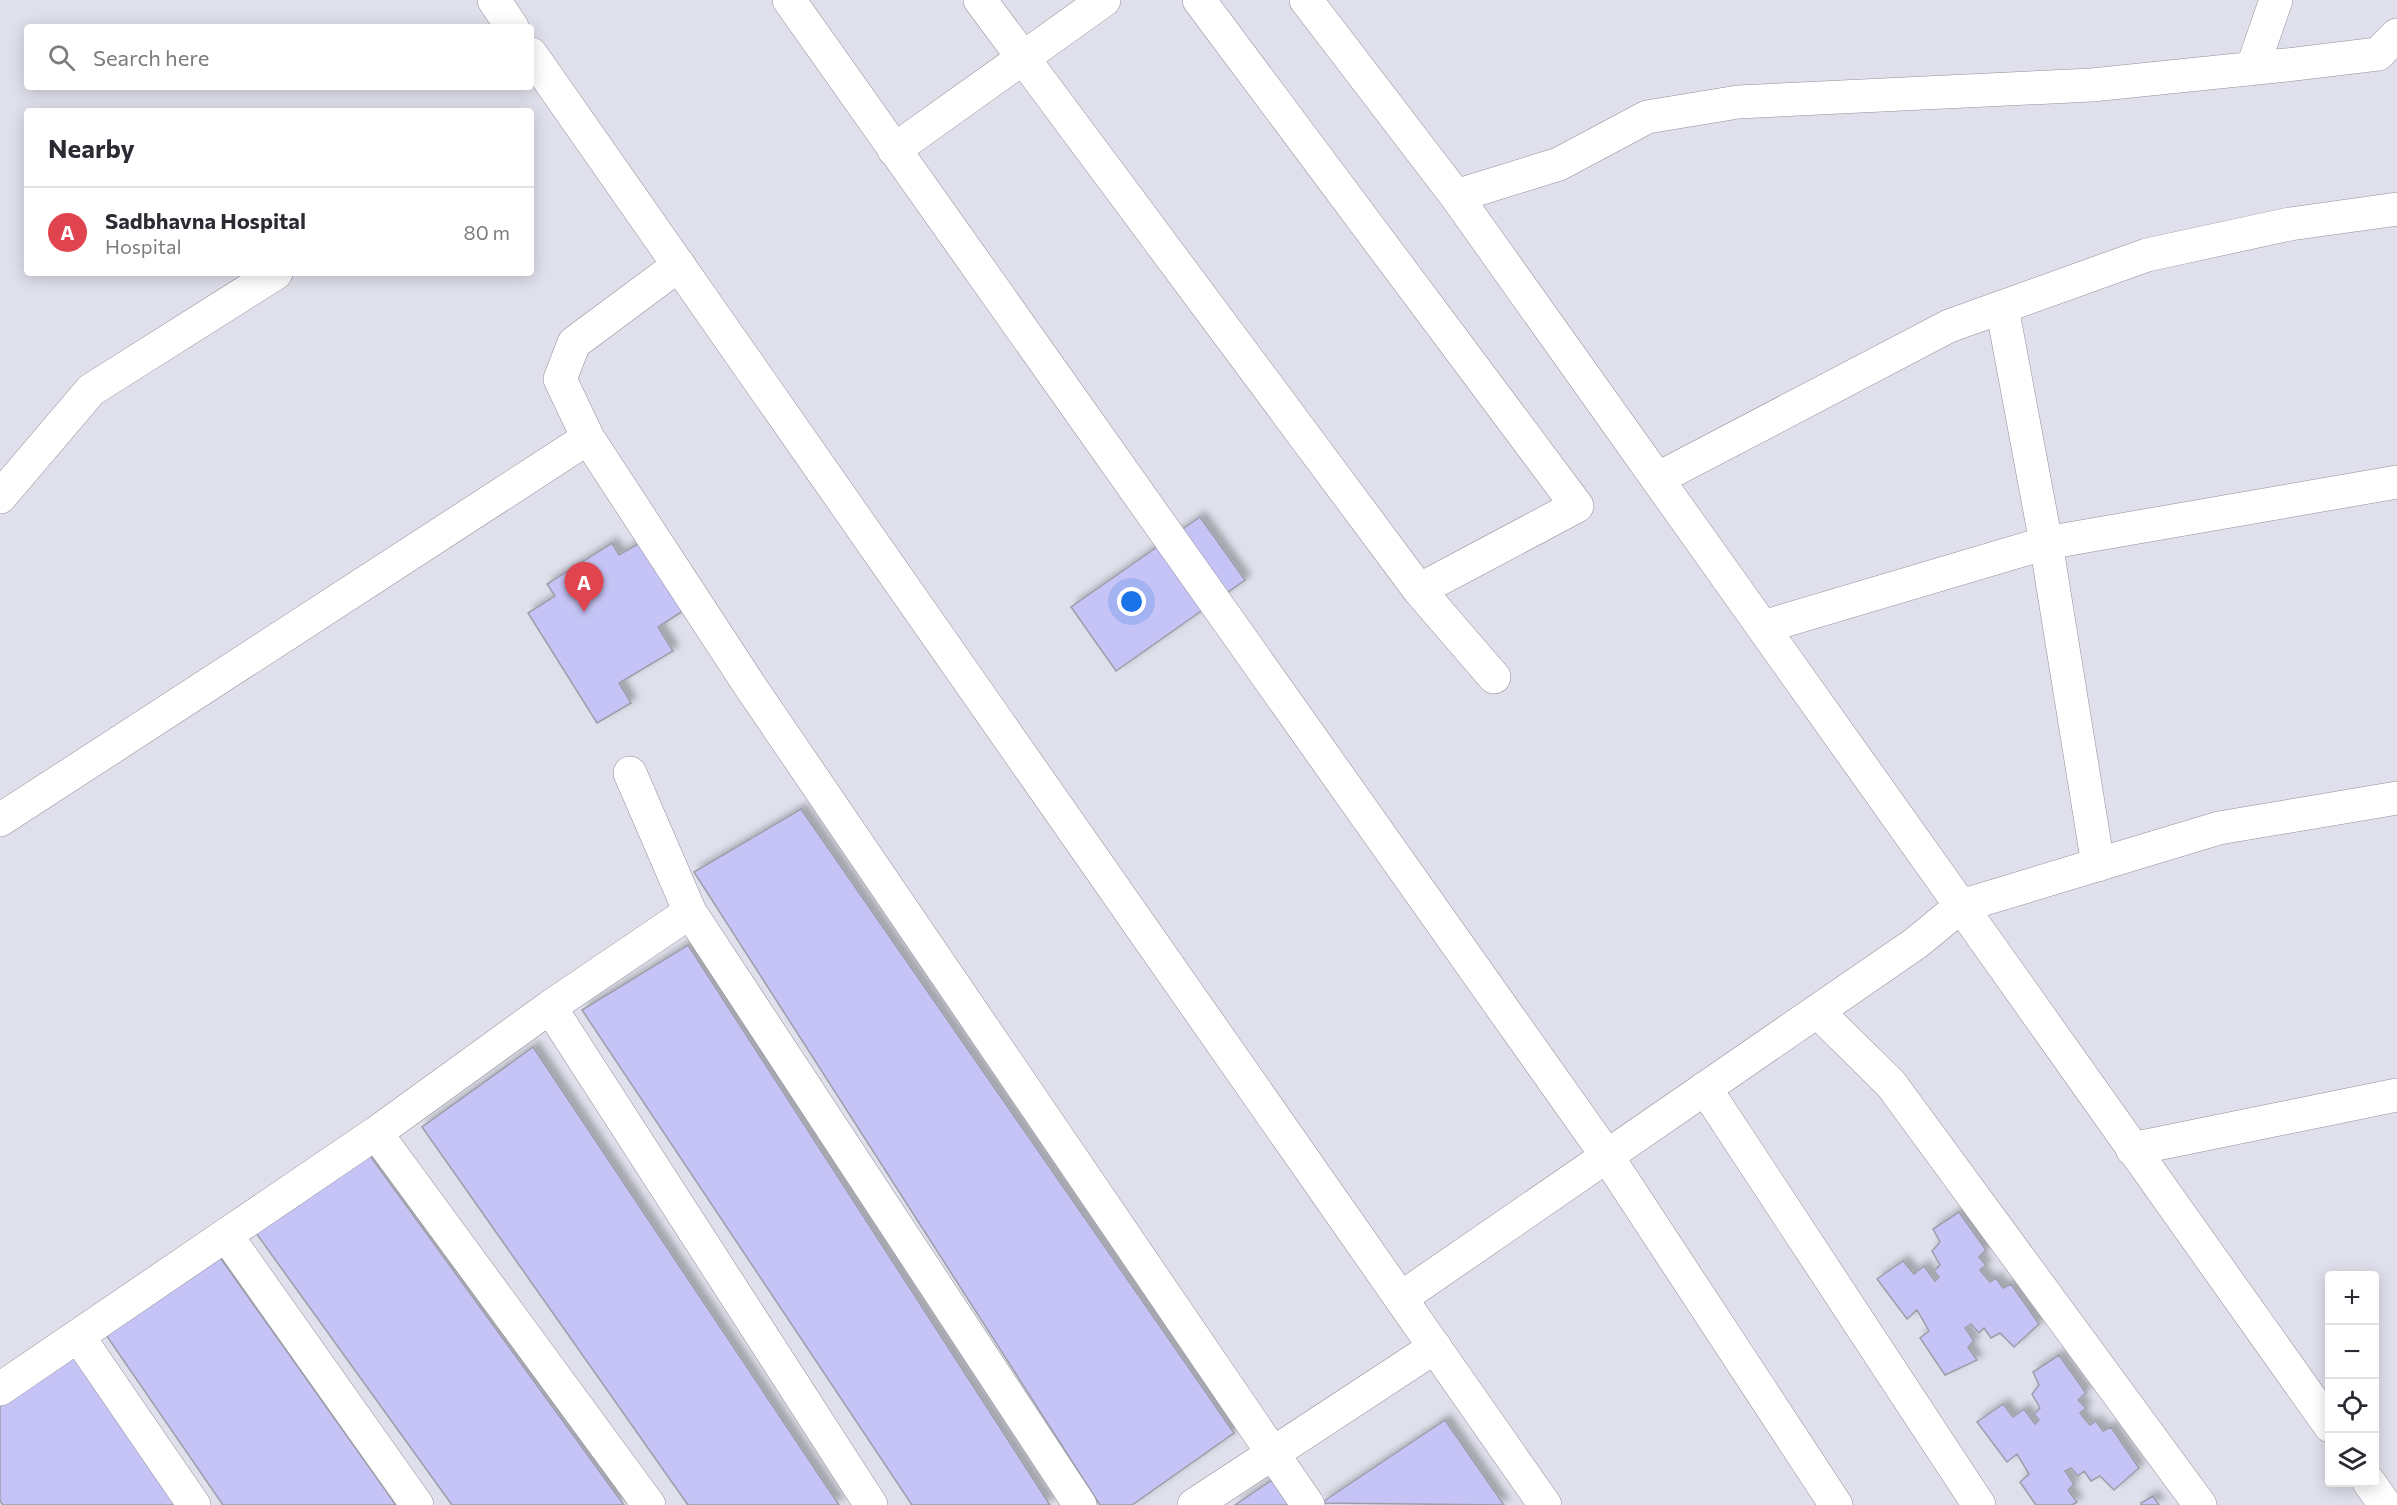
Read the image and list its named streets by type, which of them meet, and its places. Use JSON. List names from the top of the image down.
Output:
{
  "page": {
    "search": "Search here",
    "heading": "Nearby",
    "list": [
      {
        "mark": "A",
        "name": "Sadbhavna Hospital",
        "note": "Hospital",
        "value": "80 m"
      }
    ],
    "pins": "A",
    "map_buttons": ["+", "−"]
  }
}
